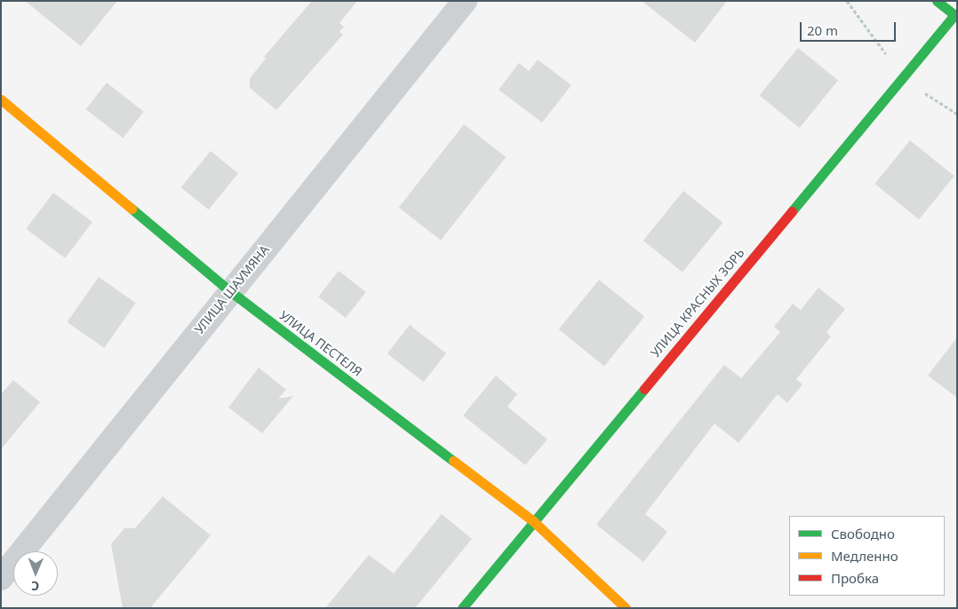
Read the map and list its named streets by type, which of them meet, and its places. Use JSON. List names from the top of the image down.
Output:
{
  "streets": {
    "street": ["УЛИЦА ШАУМЯНА", "УЛИЦА КРАСНЫХ ЗОРЬ", "УЛИЦА ПЕСТЕЛЯ"]
  },
  "crossings": [
    ["УЛИЦА ШАУМЯНА", "УЛИЦА ПЕСТЕЛЯ"],
    ["УЛИЦА КРАСНЫХ ЗОРЬ", "УЛИЦА ПЕСТЕЛЯ"]
  ],
  "legend": ["Свободно", "Медленно", "Пробка"],
  "scale_bar": "20 m",
  "north": "bottom"
}
